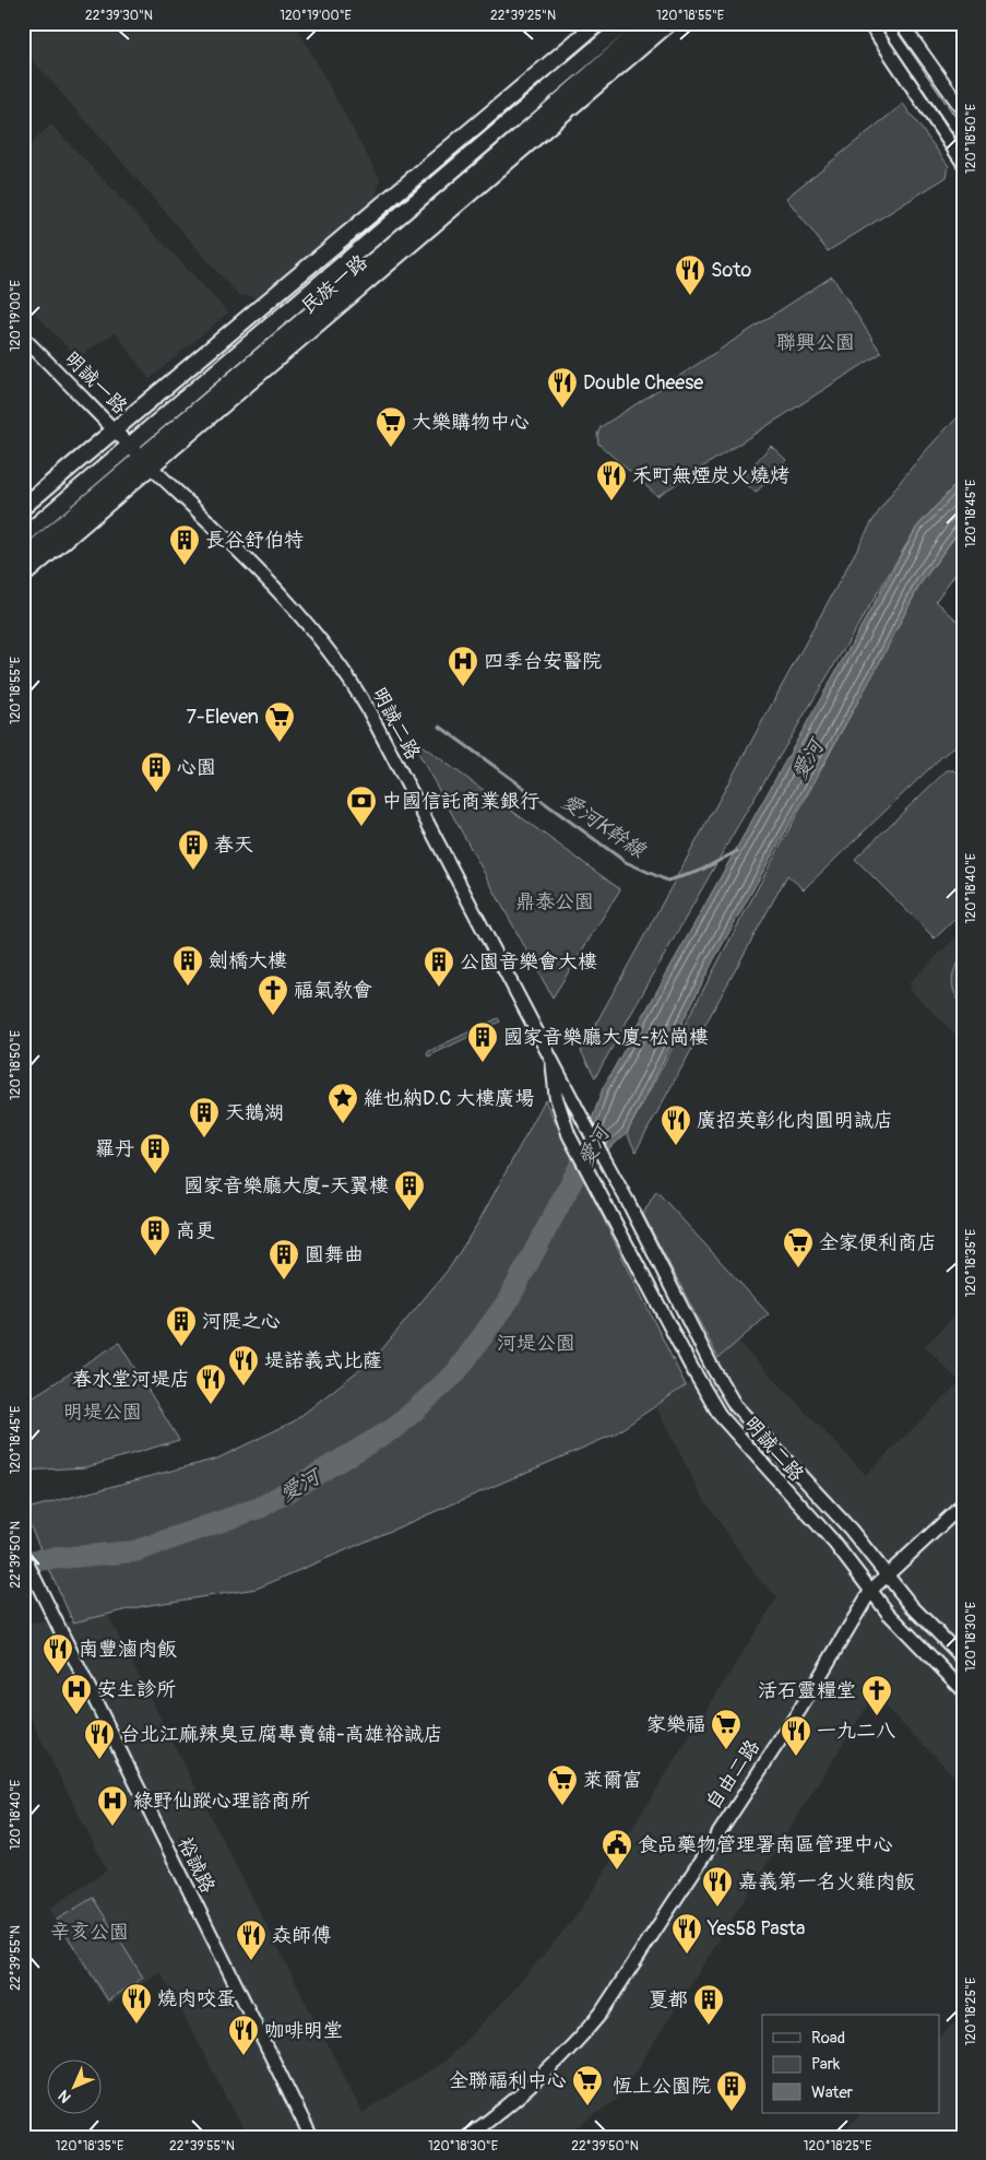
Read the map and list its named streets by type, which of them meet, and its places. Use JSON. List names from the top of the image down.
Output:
{
  "streets": {
    "main road": ["民族一路"],
    "street": [
      "明誠一路",
      "明誠二路",
      "自由二路",
      "裕誠路"
    ]
  },
  "crossings": [
    ["民族一路", "明誠一路"],
    ["民族一路", "明誠二路"],
    ["明誠一路", "明誠二路"],
    ["明誠二路", "自由二路"]
  ],
  "water": ["愛河", "愛河K幹線"],
  "parks": [
    "聯興公園",
    "鼎泰公園",
    "河堤公園",
    "明堤公園",
    "辛亥公園"
  ],
  "places": {
    "restaurant": [
      "Soto",
      "Double Cheese",
      "禾町無煙炭火燒烤",
      "廣招英彰化肉圓明誠店",
      "堤諾義式比薩",
      "春水堂河堤店",
      "南豐滷肉飯",
      "一九二八",
      "台北江麻辣臭豆腐專賣舖-高雄裕誠店",
      "嘉義第一名火雞肉飯",
      "Yes58 Pasta",
      "𡘙師傅",
      "燒肉咬蛋",
      "咖啡明堂"
    ],
    "supermarket": [
      "大樂購物中心",
      "7-Eleven",
      "全家便利商店",
      "家樂福",
      "萊爾富",
      "全聯福利中心"
    ],
    "building": [
      "長谷舒伯特",
      "心園",
      "春天",
      "劍橋大樓",
      "公園音樂會大樓",
      "國家音樂廳大廈-松崗樓",
      "天鵝湖",
      "羅丹",
      "國家音樂廳大廈-天翼樓",
      "高更",
      "圓舞曲",
      "河隄之心",
      "夏都",
      "恆上公園院"
    ],
    "hospital": ["四季台安醫院", "安生診所", "綠野仙蹤心理諮商所"],
    "bank": ["中國信託商業銀行"],
    "church": ["福氣教會", "活石靈糧堂"],
    "place": ["維也納D.C 大樓廣場"],
    "public building": ["食品藥物管理署南區管理中心"]
  },
  "legend": ["Road", "Park", "Water"],
  "north": "bottom left",
  "coordinates": [
    "22°39'30\"N",
    "120°19'00\"E",
    "22°39'25\"N",
    "120°18'55\"E",
    "120°18'50\"E",
    "120°18'45\"E",
    "120°18'40\"E",
    "120°18'35\"E",
    "22°39'50\"N",
    "120°18'30\"E",
    "22°39'55\"N",
    "120°18'25\"E"
  ]
}
